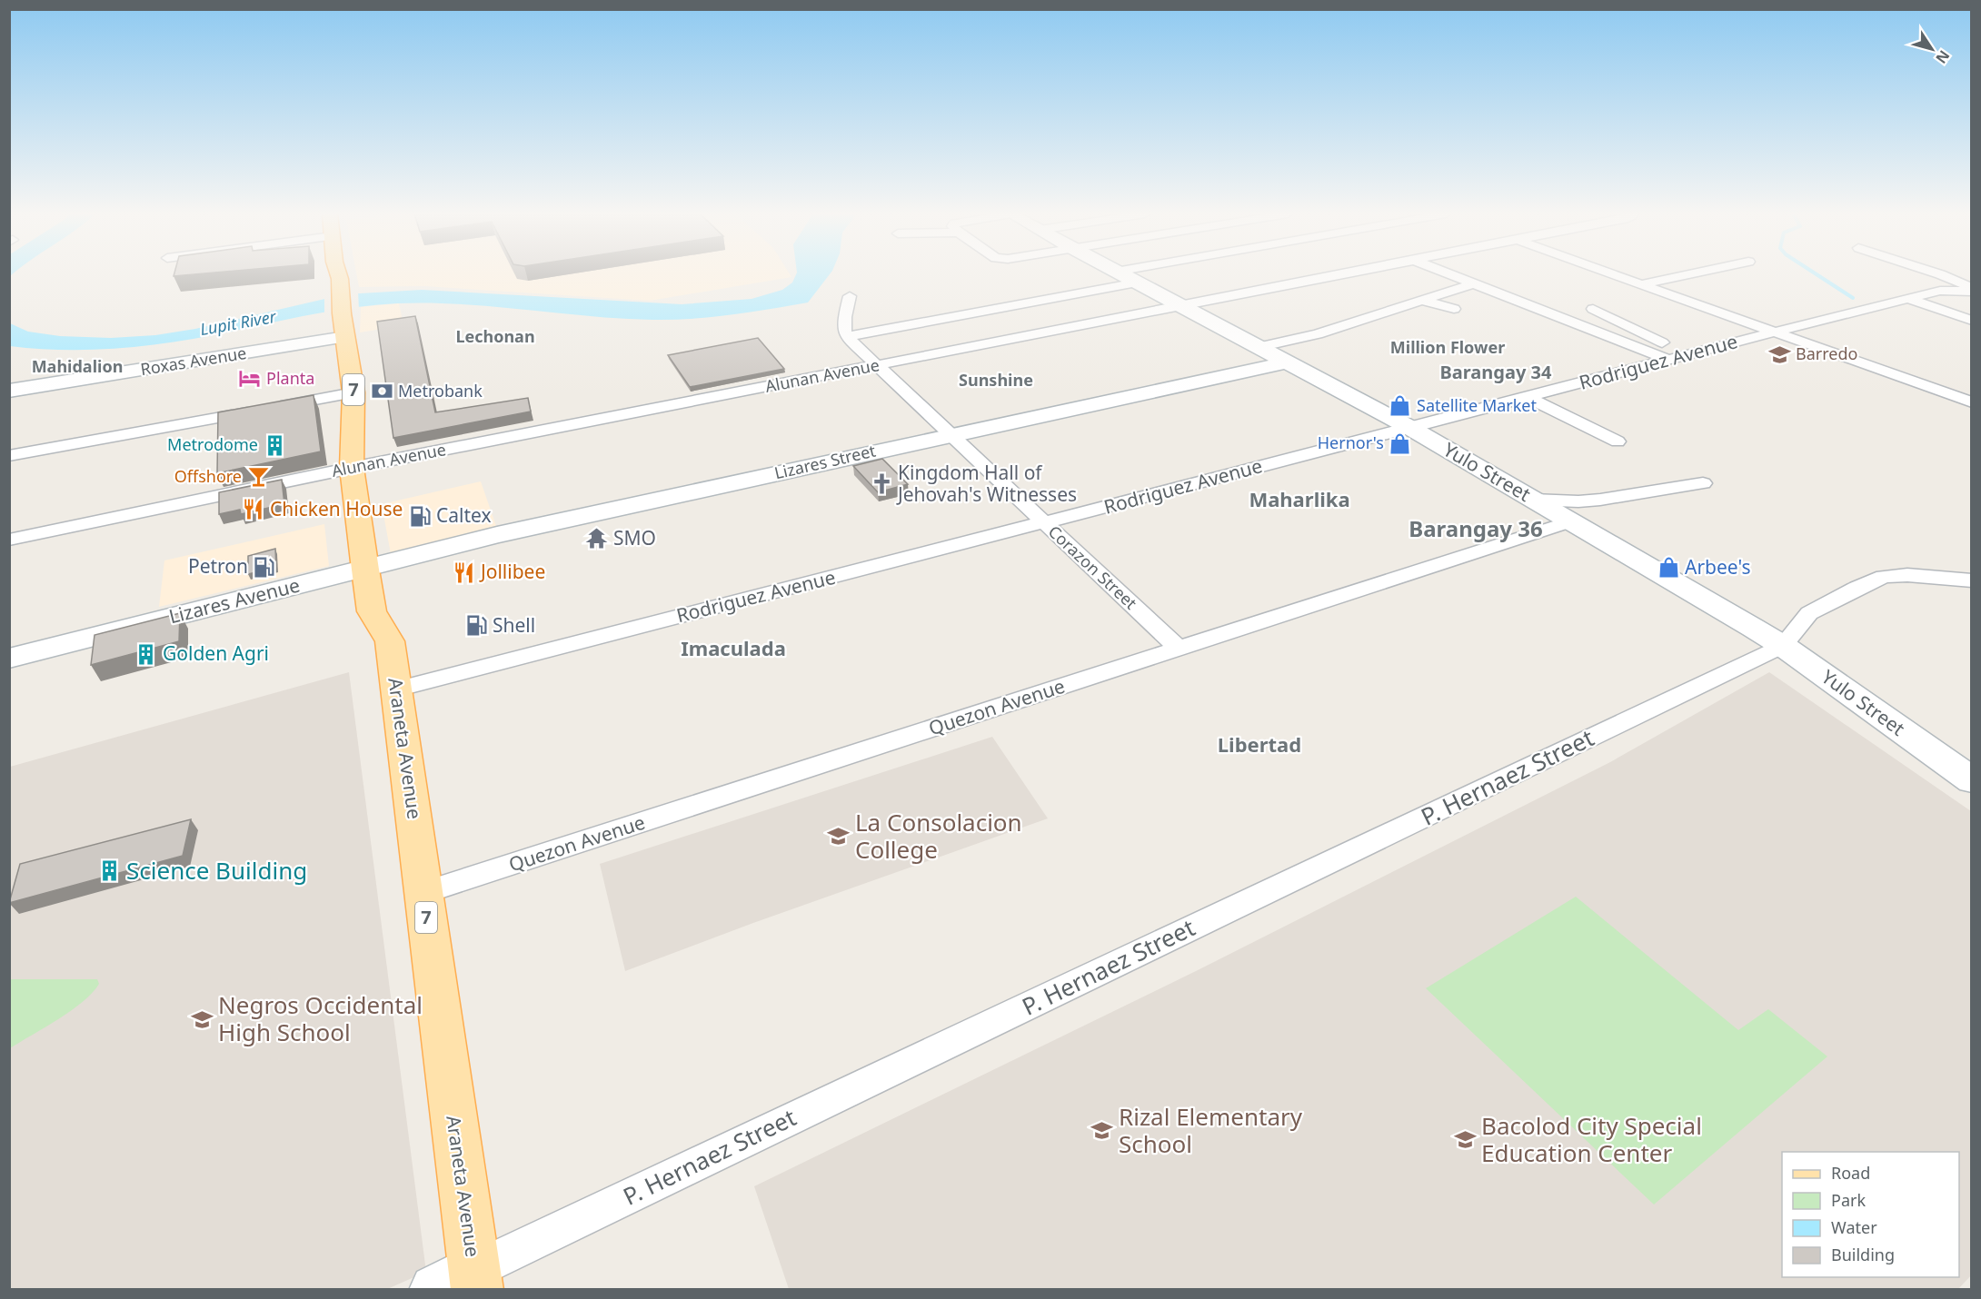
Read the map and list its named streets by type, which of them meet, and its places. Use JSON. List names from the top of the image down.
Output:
{
  "streets": {
    "main road": ["7", "Araneta Avenue"],
    "street": [
      "Roxas Avenue",
      "Rodriguez Avenue",
      "Alunan Avenue",
      "Lizares Street",
      "Yulo Street",
      "Corazon Street",
      "Lizares Avenue",
      "Quezon Avenue",
      "P. Hernaez Street"
    ]
  },
  "crossings": [
    ["Roxas Avenue", "Araneta Avenue"],
    ["Rodriguez Avenue", "Yulo Street"],
    ["Rodriguez Avenue", "Corazon Street"],
    ["Rodriguez Avenue", "Araneta Avenue"],
    ["Alunan Avenue", "Yulo Street"],
    ["Alunan Avenue", "Corazon Street"],
    ["Alunan Avenue", "Araneta Avenue"],
    ["Lizares Street", "Yulo Street"],
    ["Lizares Street", "Corazon Street"],
    ["Lizares Street", "Lizares Avenue"],
    ["Lizares Street", "Araneta Avenue"],
    ["Yulo Street", "Quezon Avenue"],
    ["Yulo Street", "P. Hernaez Street"],
    ["Corazon Street", "Quezon Avenue"],
    ["Lizares Avenue", "Araneta Avenue"],
    ["Quezon Avenue", "Araneta Avenue"],
    ["Araneta Avenue", "P. Hernaez Street"]
  ],
  "districts": [
    "Lechonan",
    "Million Flower",
    "Mahidalion",
    "Barangay 34",
    "Sunshine",
    "Maharlika",
    "Barangay 36",
    "Imaculada",
    "Libertad"
  ],
  "water": ["Lupit River"],
  "places": {
    "school or university": [
      "Barredo",
      "La Consolacion College",
      "Negros Occidental High School",
      "Rizal Elementary School",
      "Bacolod City Special Education Center"
    ],
    "hotel": ["Planta"],
    "bank": ["Metrobank"],
    "shop": ["Satellite Market", "Hernor's", "Arbee's"],
    "building": ["Metrodome", "Golden Agri", "Science Building"],
    "bar": ["Offshore"],
    "church": ["Kingdom Hall of Jehovah's Witnesses"],
    "restaurant": ["Chicken House", "Jollibee"],
    "fuel station": ["Caltex", "Petron", "Shell"],
    "temple": ["SMO"]
  },
  "legend": [
    "Road",
    "Park",
    "Water",
    "Building"
  ],
  "north": "bottom right"
}
